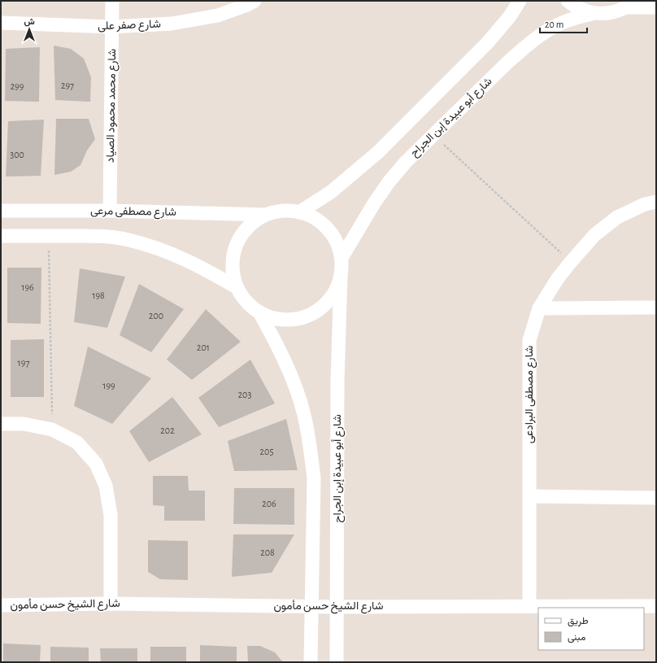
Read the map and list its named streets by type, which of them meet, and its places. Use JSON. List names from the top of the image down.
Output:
{
  "streets": {
    "street": [
      "شارع صفر على",
      "شارع محمد محمود الصياد",
      "شارع أبو عبيدة إبن الجراح",
      "شارع مصطفى مرعى",
      "شارع مصطفى البرادعى",
      "شارع الشيخ حسن مأمون"
    ]
  },
  "crossings": [
    ["شارع صفر على", "شارع محمد محمود الصياد"],
    ["شارع محمد محمود الصياد", "شارع مصطفى مرعى"],
    ["شارع أبو عبيدة إبن الجراح", "شارع مصطفى مرعى"],
    ["شارع أبو عبيدة إبن الجراح", "شارع الشيخ حسن مأمون"],
    ["شارع مصطفى البرادعى", "شارع الشيخ حسن مأمون"]
  ],
  "house_numbers": [
    "297",
    "299",
    "300",
    "196",
    "198",
    "200",
    "201",
    "197",
    "199",
    "203",
    "202",
    "205",
    "206",
    "208"
  ],
  "legend": ["طريق", "مبنى"],
  "scale_bar": "20 m",
  "north": "top"
}
